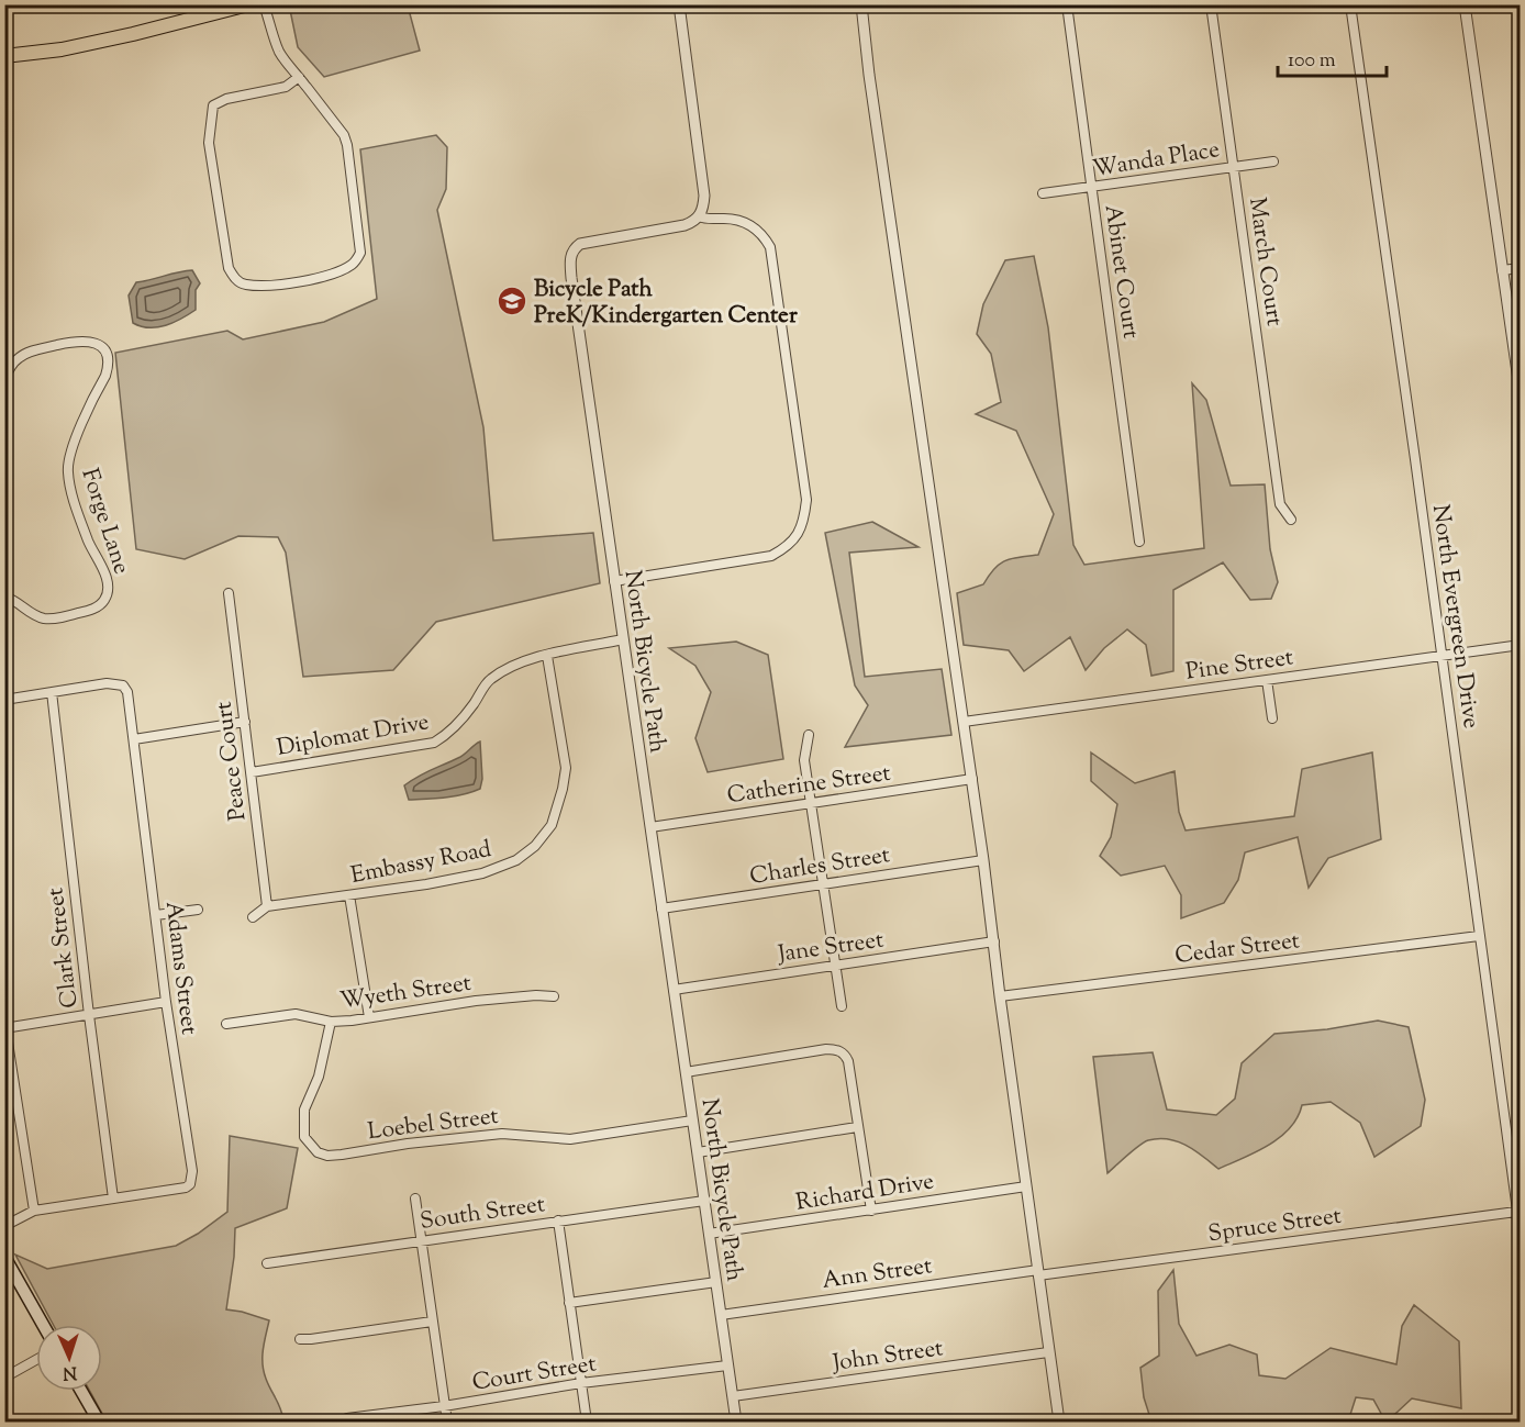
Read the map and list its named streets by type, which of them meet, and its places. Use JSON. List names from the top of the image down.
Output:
{
  "streets": {
    "street": [
      "Wanda Place",
      "March Court",
      "Abinet Court",
      "Forge Lane",
      "North Evergreen Drive",
      "North Bicycle Path",
      "Pine Street",
      "Diplomat Drive",
      "Peace Court",
      "Catherine Street",
      "Embassy Road",
      "Charles Street",
      "Jane Street",
      "Cedar Street",
      "Clark Street",
      "Adams Street",
      "Wyeth Street",
      "Loebel Street",
      "Richard Drive",
      "South Street",
      "Spruce Street",
      "Ann Street",
      "John Street",
      "Court Street"
    ]
  },
  "crossings": [
    ["Wanda Place", "March Court"],
    ["Wanda Place", "Abinet Court"],
    ["North Evergreen Drive", "Pine Street"],
    ["North Evergreen Drive", "Cedar Street"],
    ["North Evergreen Drive", "Spruce Street"],
    ["North Bicycle Path", "Diplomat Drive"],
    ["North Bicycle Path", "Catherine Street"],
    ["North Bicycle Path", "Charles Street"],
    ["North Bicycle Path", "Jane Street"],
    ["North Bicycle Path", "Loebel Street"],
    ["North Bicycle Path", "Richard Drive"],
    ["North Bicycle Path", "South Street"],
    ["North Bicycle Path", "Ann Street"],
    ["North Bicycle Path", "John Street"],
    ["North Bicycle Path", "Court Street"],
    ["Diplomat Drive", "Peace Court"],
    ["Diplomat Drive", "Embassy Road"],
    ["Peace Court", "Embassy Road"],
    ["Clark Street", "Adams Street"],
    ["Wyeth Street", "Loebel Street"],
    ["Spruce Street", "Ann Street"]
  ],
  "places": {
    "school or university": ["Bicycle Path PreK/Kindergarten Center"]
  },
  "scale_bar": "100 m",
  "north": "bottom"
}
